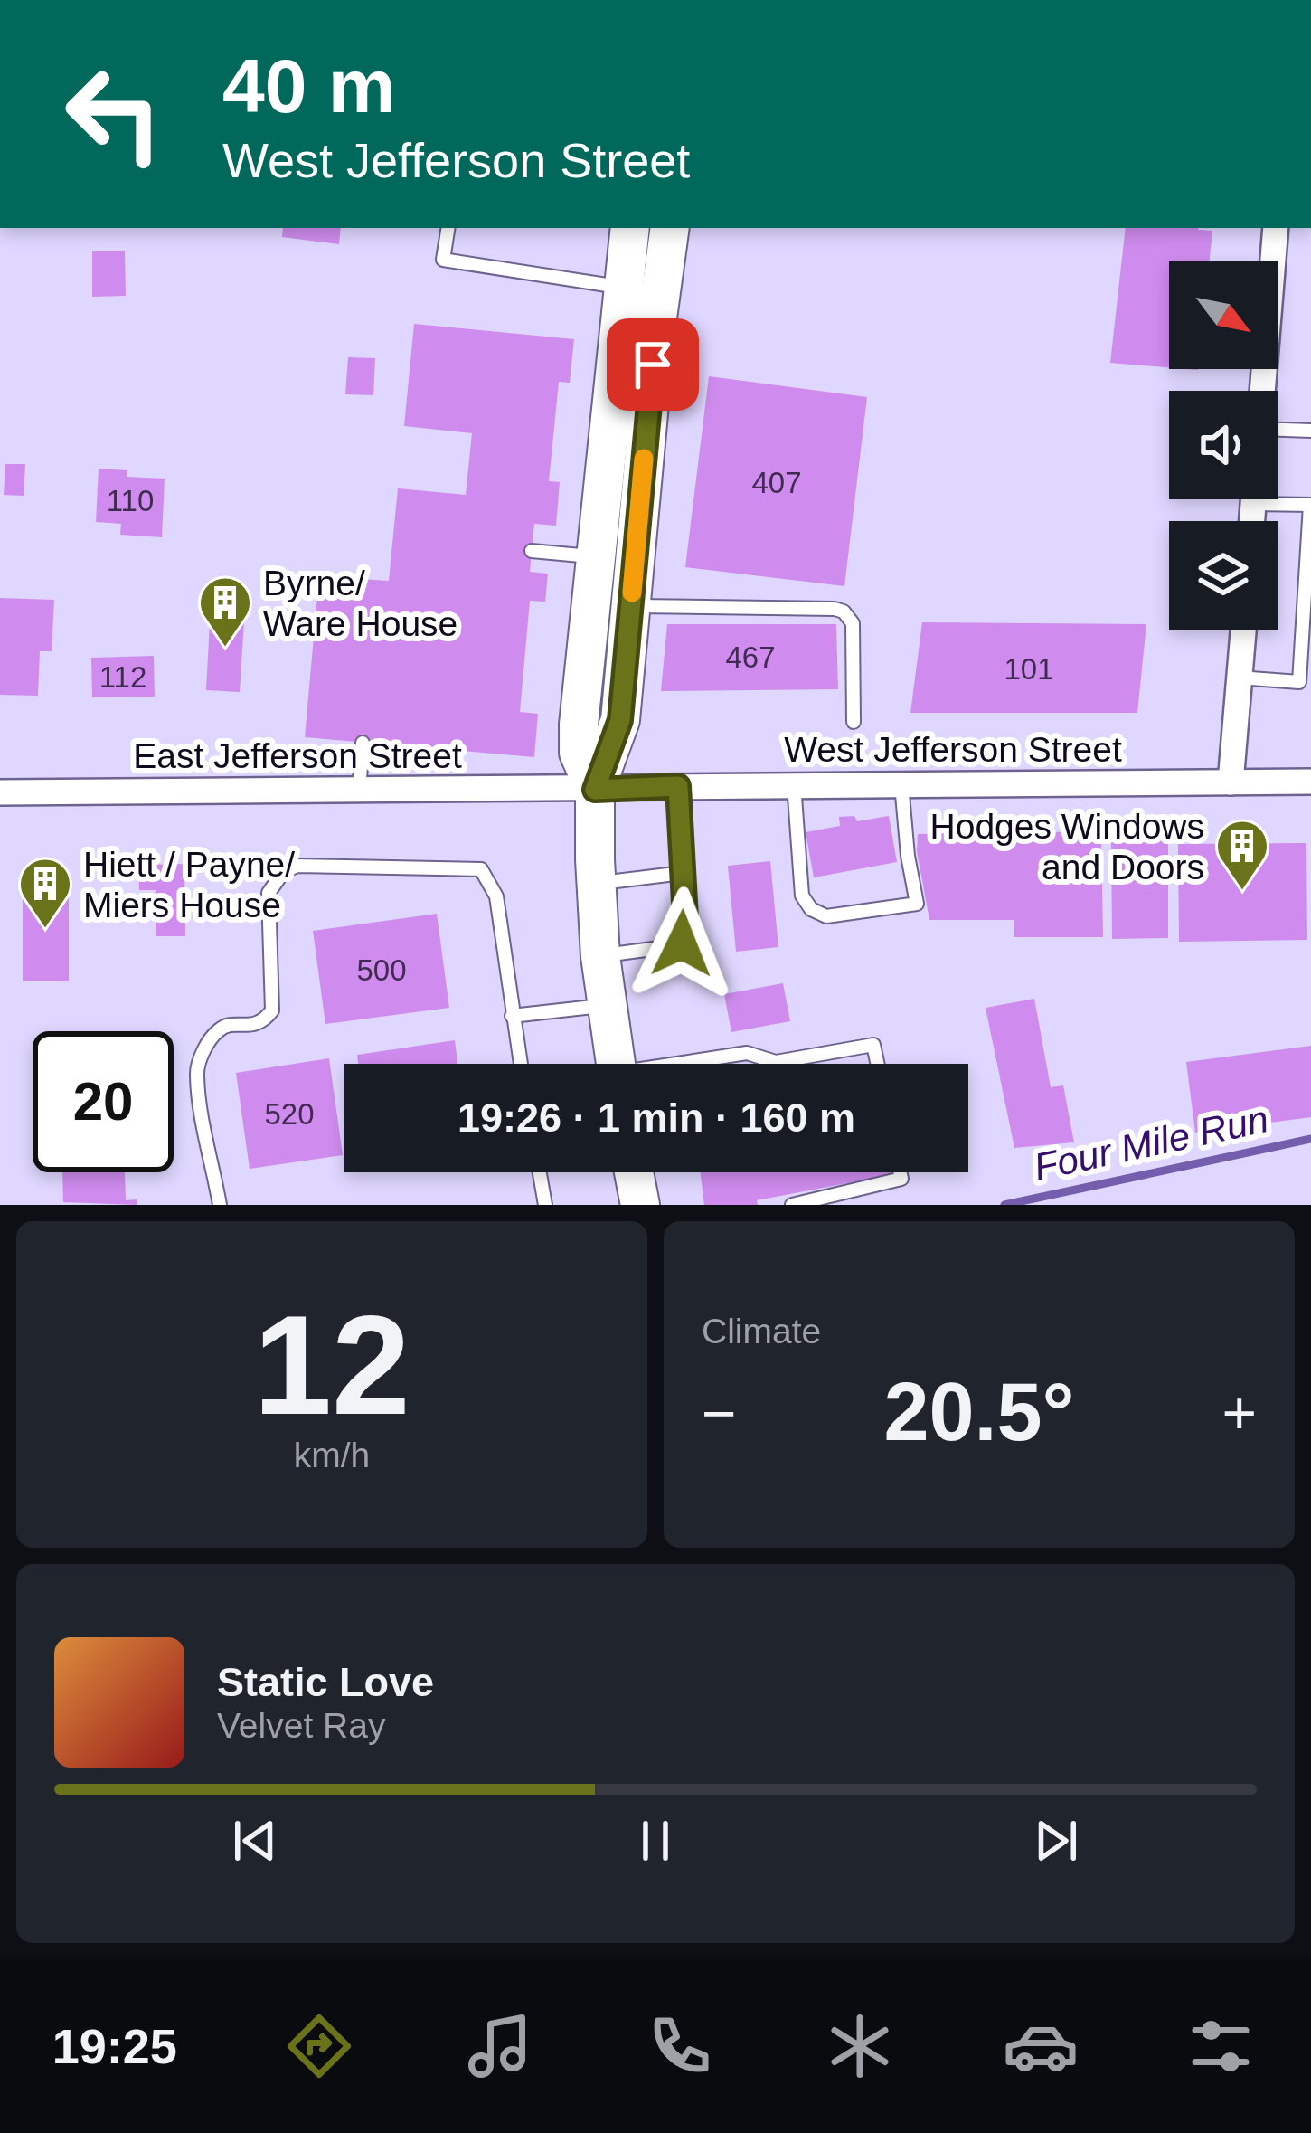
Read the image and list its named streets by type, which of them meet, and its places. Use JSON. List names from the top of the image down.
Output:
{
  "streets": {
    "street": ["West Jefferson Street", "East Jefferson Street"]
  },
  "crossings": [
    ["West Jefferson Street", "East Jefferson Street"]
  ],
  "water": ["Four Mile Run"],
  "places": {
    "building": ["Byrne/ Ware House", "Hodges Windows and Doors", "Hiett / Payne/ Miers House"]
  },
  "house_numbers": [
    "407",
    "110",
    "467",
    "101",
    "112",
    "500",
    "520"
  ],
  "north": "bottom right",
  "page": {
    "turn": ["40 m", "West Jefferson Street"],
    "limit": "20",
    "trip": "19:26 · 1 min · 160 m",
    "tile": [
      ["12", "km/h"],
      "Climate"
    ],
    "heat": ["−", "20.5°", "+"],
    "song": ["Static Love", "Velvet Ray"],
    "tabs": "19:25"
  }
}
